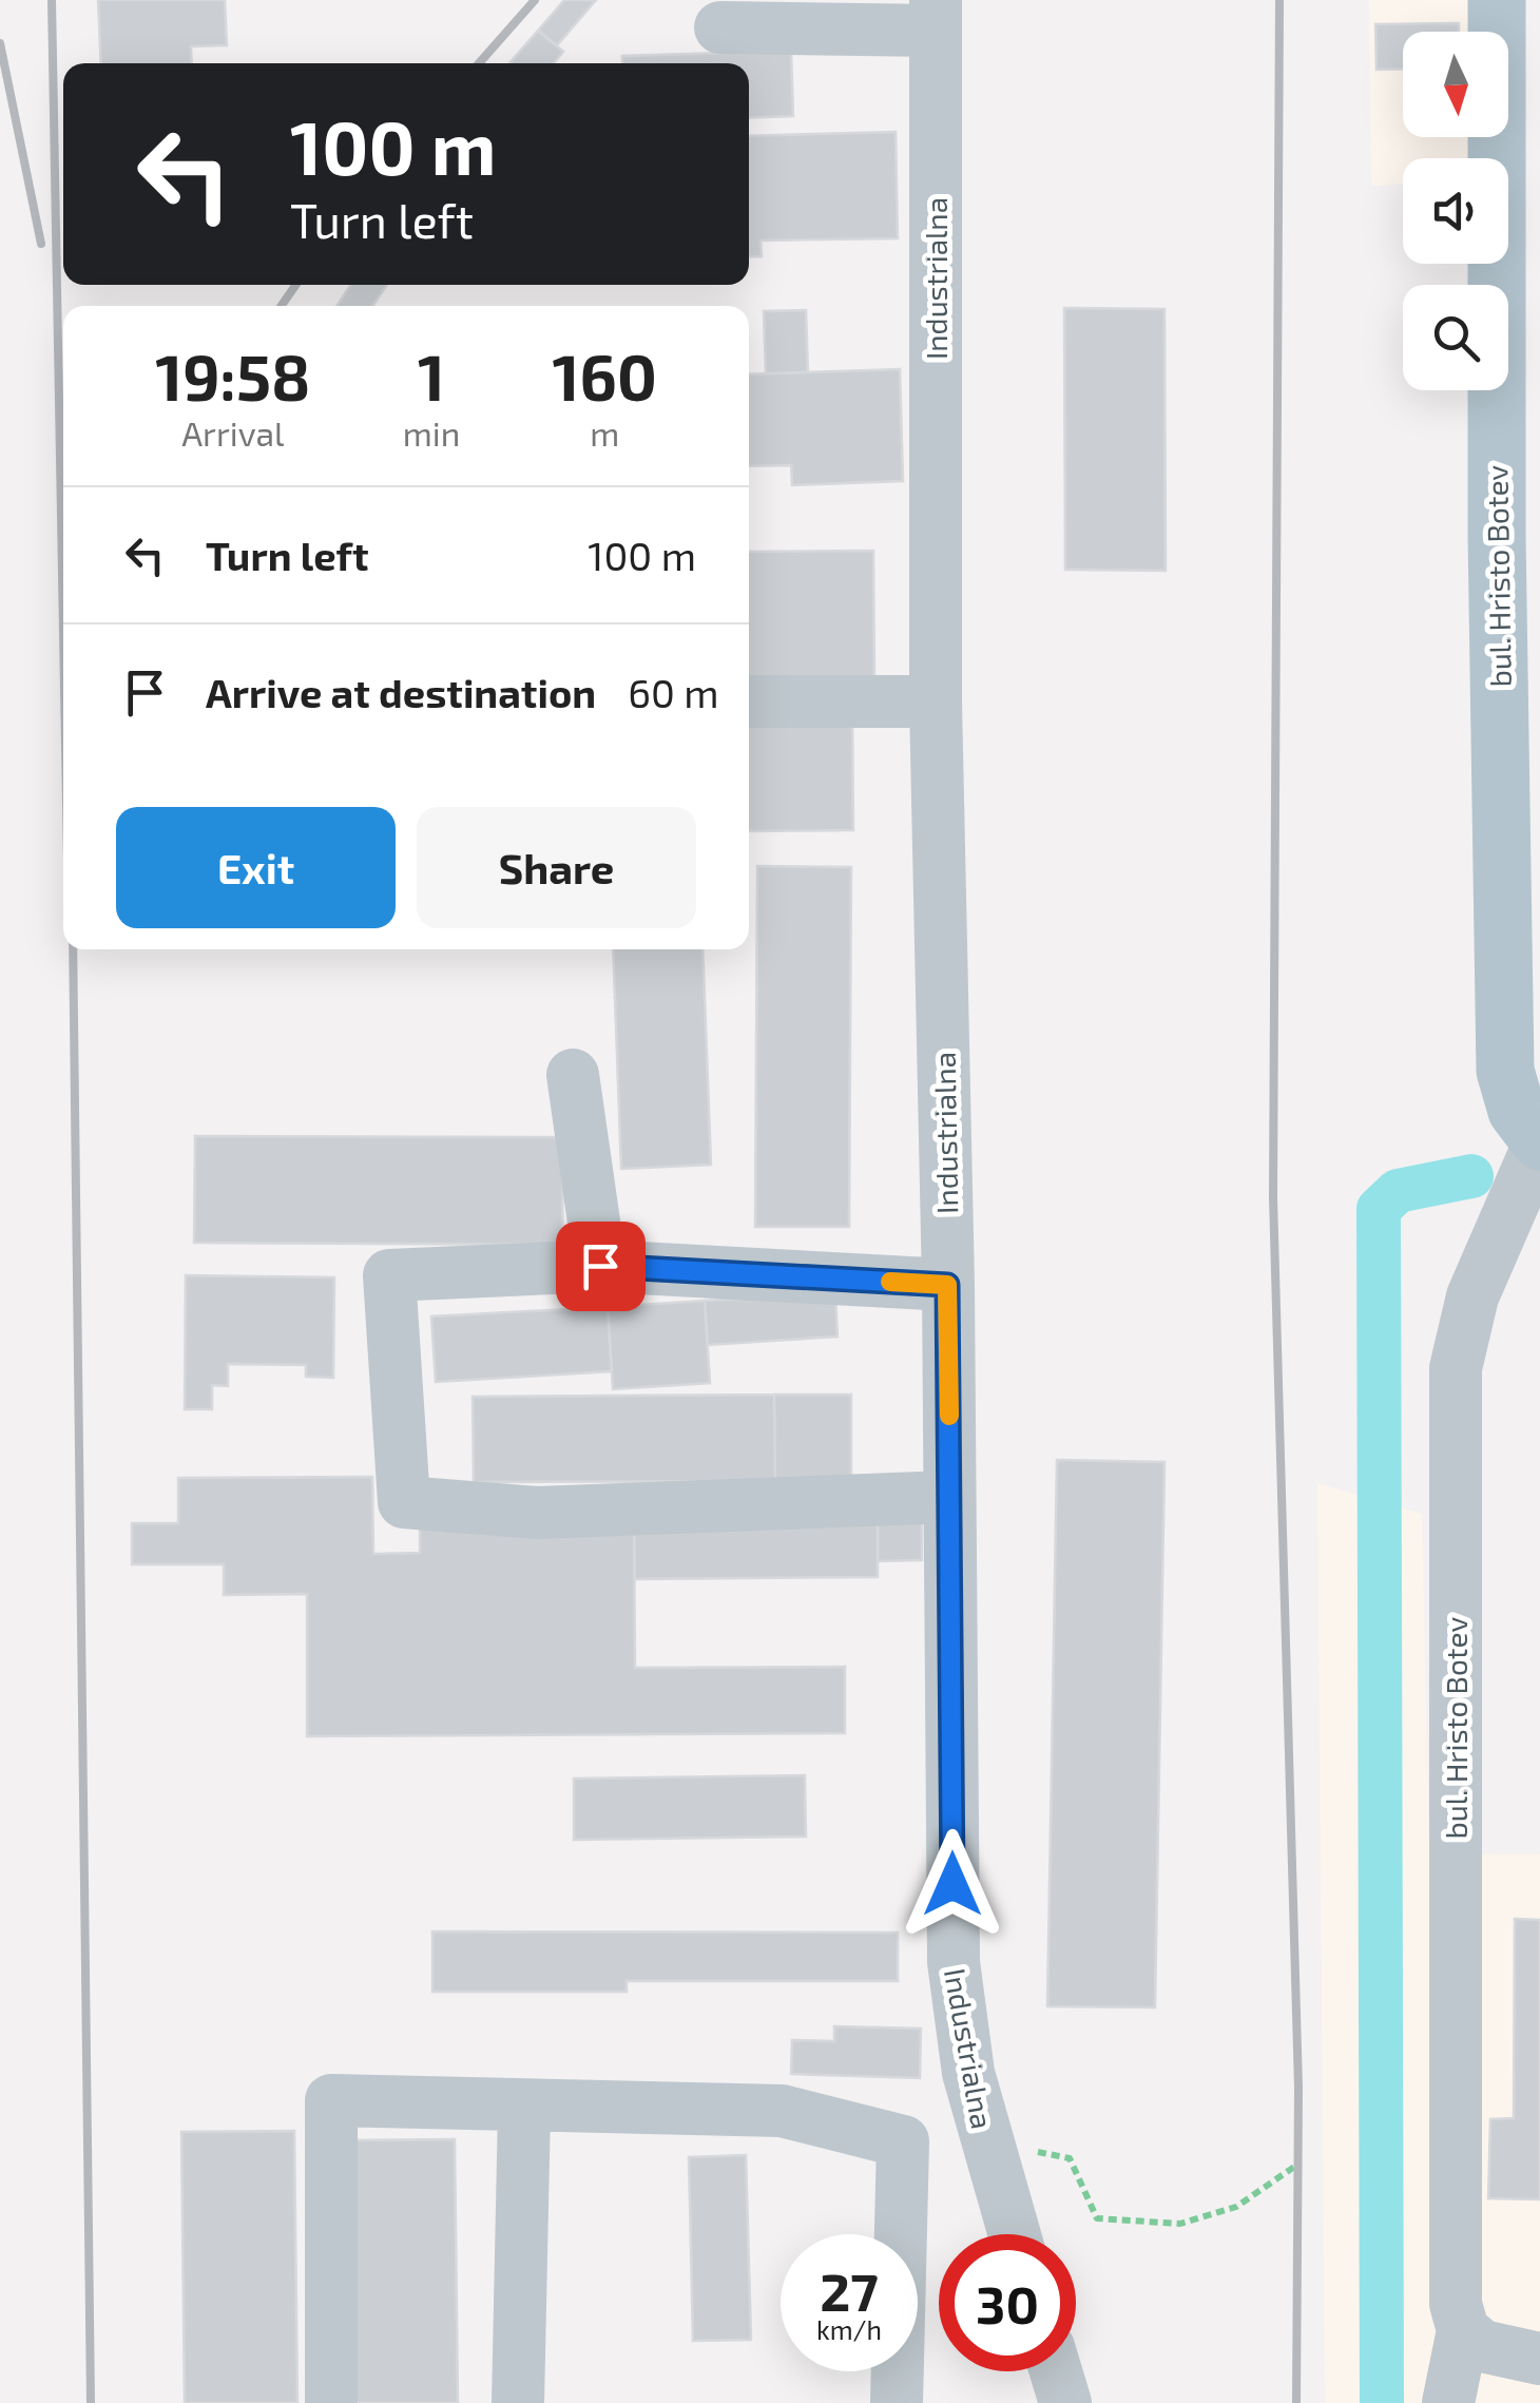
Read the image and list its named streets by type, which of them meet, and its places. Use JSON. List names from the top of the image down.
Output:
{
  "streets": {
    "main road": ["bul. Hristo Botev"],
    "street": ["Industrialna"]
  },
  "north": "bottom",
  "page": {
    "turn": ["100 m", "Turn left"],
    "eta": [
      "19:58",
      "Arrival",
      "1",
      "min",
      "160",
      "m"
    ],
    "list": [
      {
        "name": "Turn left",
        "value": "100 m"
      },
      {
        "name": "Arrive at destination",
        "value": "60 m"
      }
    ],
    "buttons": ["Exit", "Share"],
    "speed": "27 km/h",
    "limit": "30"
  }
}
